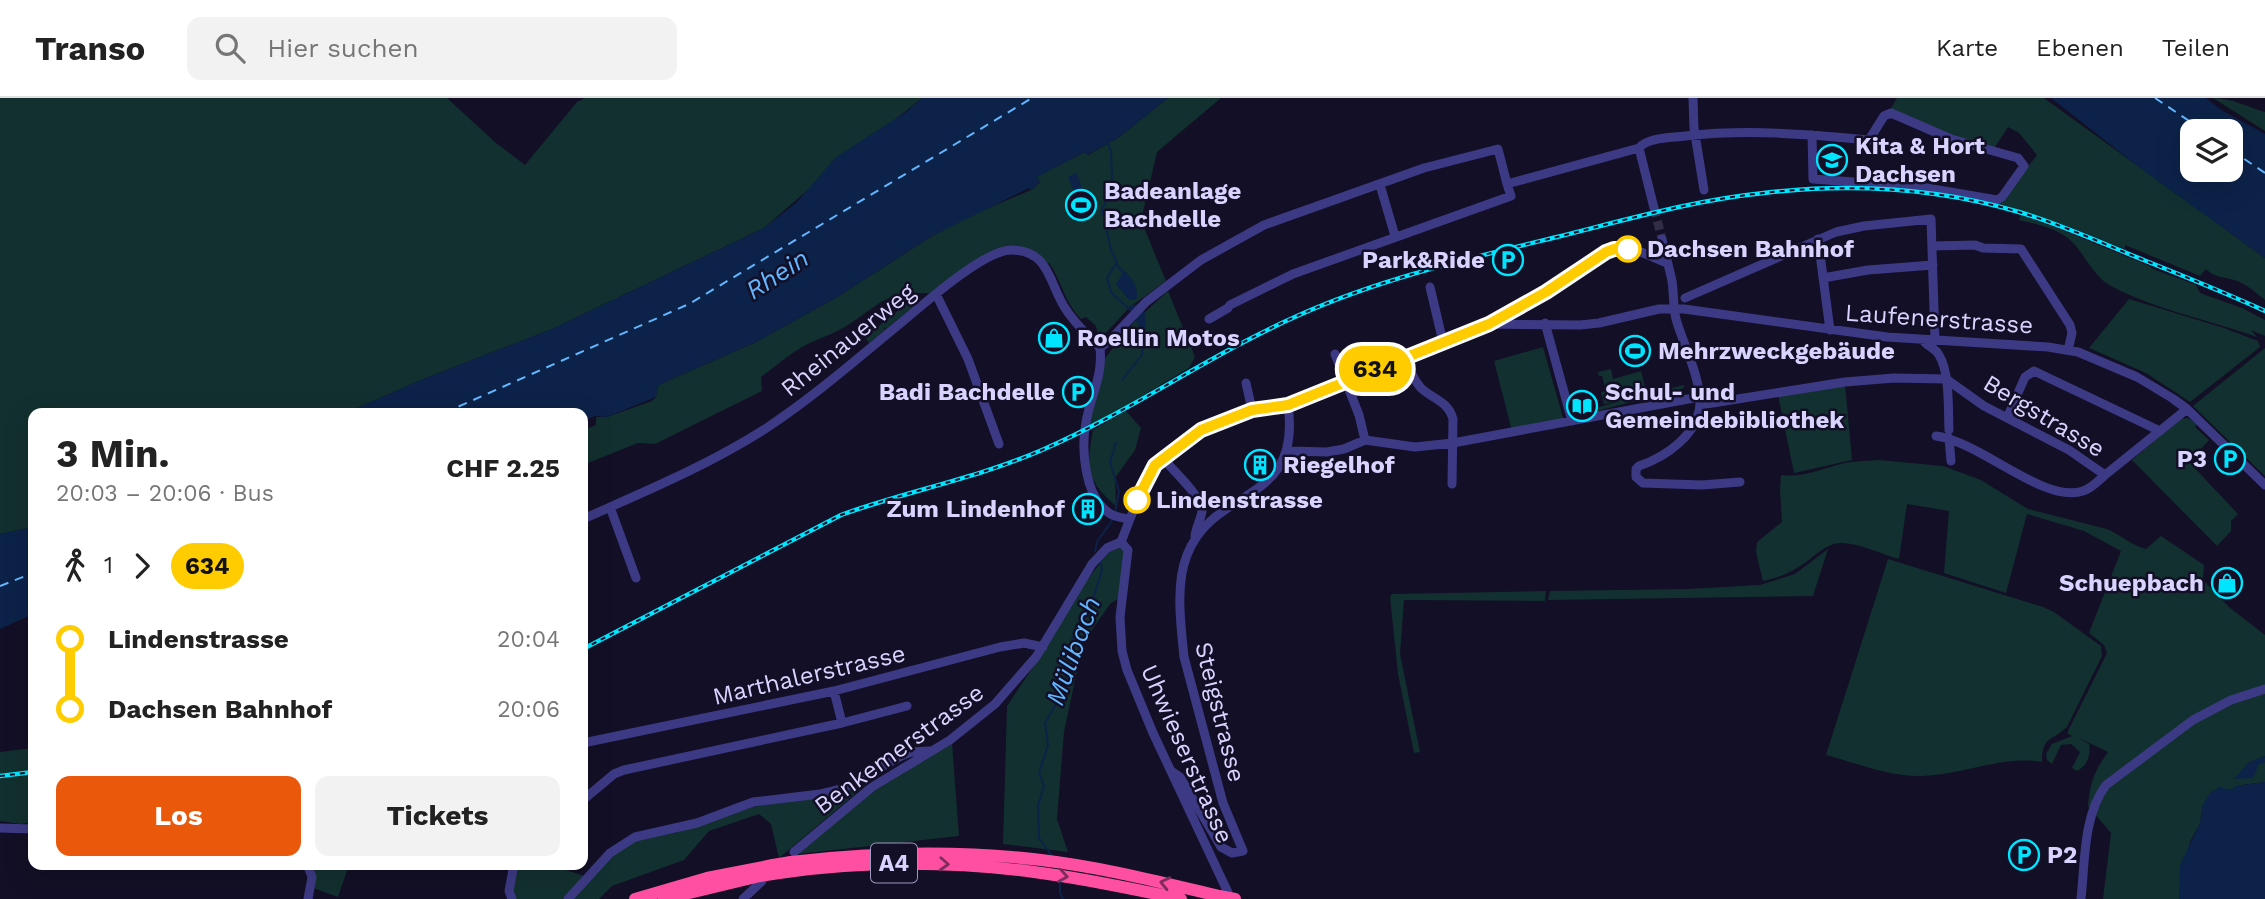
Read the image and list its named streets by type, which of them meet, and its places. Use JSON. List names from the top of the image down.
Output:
{
  "streets": {
    "highway": ["A4"],
    "street": [
      "Laufenerstrasse",
      "Rheinauerweg",
      "Bergstrasse",
      "Marthalerstrasse",
      "Steigstrasse",
      "Benkemerstrasse",
      "Uhwieserstrasse"
    ]
  },
  "crossings": [
    ["Laufenerstrasse", "Bergstrasse"],
    ["Marthalerstrasse", "Benkemerstrasse"],
    ["Steigstrasse", "Uhwieserstrasse"],
    ["Benkemerstrasse", "Uhwieserstrasse"],
    ["Benkemerstrasse", "A4"],
    ["Uhwieserstrasse", "A4"]
  ],
  "water": ["Rhein", "Mülibach"],
  "places": {
    "school or university": ["Kita & Hort Dachsen"],
    "sports": ["Badeanlage Bachdelle", "Mehrzweckgebäude"],
    "other": ["Dachsen Bahnhof", "Lindenstrasse"],
    "parking": [
      "Park&Ride",
      "Badi Bachdelle",
      "P3",
      "P2"
    ],
    "shop": ["Roellin Motos", "Schuepbach"],
    "library": ["Schul- und Gemeindebibliothek"],
    "building": ["Riegelhof", "Zum Lindenhof"]
  },
  "lines": ["bus line 634"],
  "page": {
    "header": "Transo",
    "search": "Hier suchen",
    "nav": ["Karte", "Ebenen", "Teilen"],
    "on_map": "634",
    "heading": ["3 Min.", "20:03 – 20:06 · Bus", "CHF 2.25"],
    "legs": ["1", "634"],
    "list": [
      {
        "name": "Lindenstrasse",
        "value": "20:04"
      },
      {
        "name": "Dachsen Bahnhof",
        "value": "20:06"
      }
    ],
    "buttons": ["Los", "Tickets"]
  }
}
